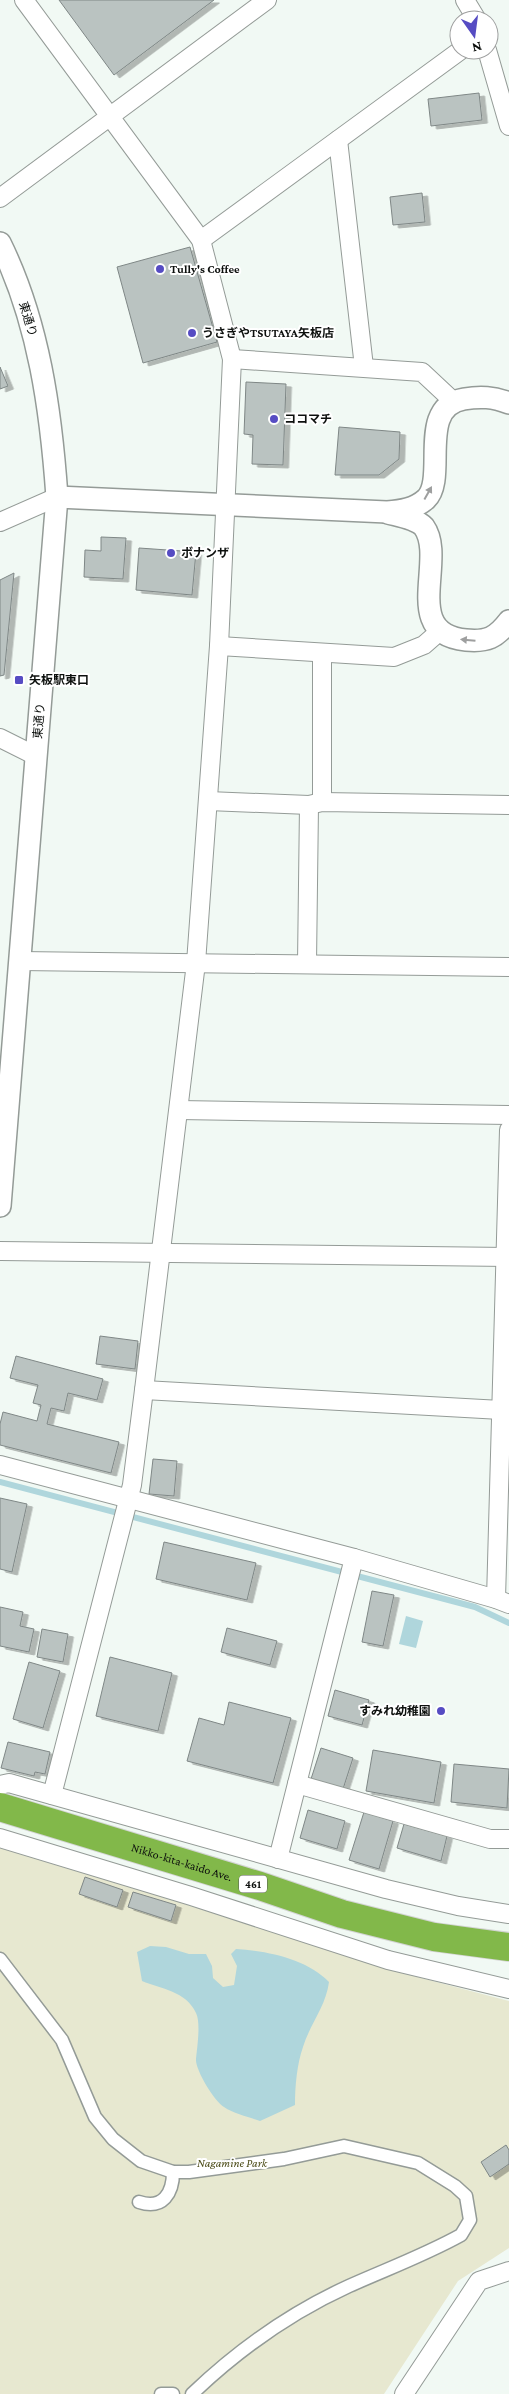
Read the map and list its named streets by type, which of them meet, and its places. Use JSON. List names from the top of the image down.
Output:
{
  "streets": {
    "highway": ["Nikko-kita-kaido Ave.", "461"],
    "street": ["東通り"]
  },
  "parks": ["Nagamine Park"],
  "places": {
    "other": [
      "Tully's Coffee",
      "うさぎやTSUTAYA矢板店",
      "ココマチ",
      "ボナンザ",
      "すみれ幼稚園"
    ],
    "transit": ["矢板駅東口"]
  },
  "north": "bottom"
}
